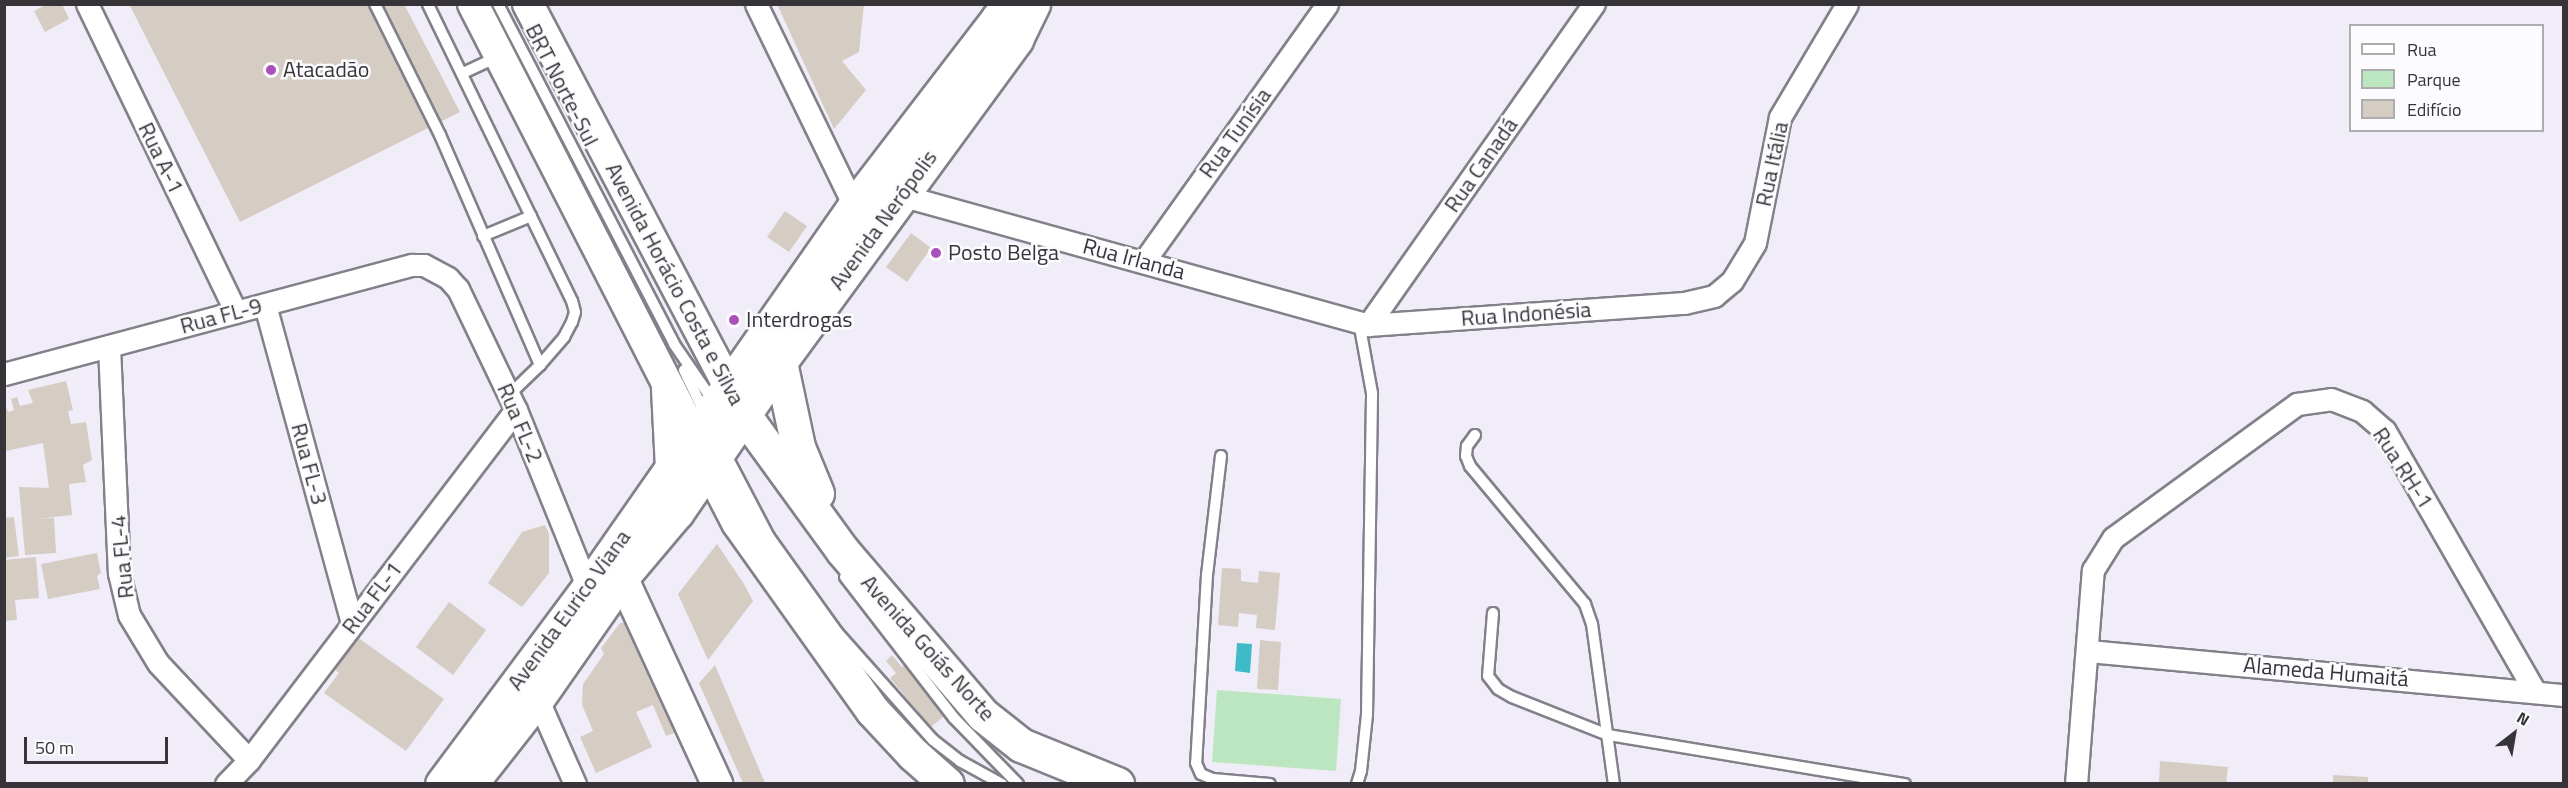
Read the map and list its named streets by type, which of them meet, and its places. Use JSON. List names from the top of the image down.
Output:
{
  "streets": {
    "main road": [
      "Avenida Nerópolis",
      "Avenida Horácio Costa e Silva",
      "Avenida Eurico Viana",
      "Avenida Goiás Norte"
    ],
    "street": [
      "Rua Tunísia",
      "Rua A-1",
      "Rua Itália",
      "Rua Canadá",
      "Rua Irlanda",
      "Rua Indonésia",
      "Rua FL-9",
      "Rua FL-2",
      "Rua FL-3",
      "Rua RH-1",
      "Rua FL-4",
      "Rua FL-1",
      "Alameda Humaitá"
    ],
    "lane": ["BRT Norte-Sul"]
  },
  "crossings": [
    ["BRT Norte-Sul", "Avenida Nerópolis"],
    ["BRT Norte-Sul", "Avenida Horácio Costa e Silva"],
    ["BRT Norte-Sul", "Avenida Eurico Viana"],
    ["Rua Tunísia", "Rua Irlanda"],
    ["Rua A-1", "Rua FL-9"],
    ["Rua Itália", "Rua Indonésia"],
    ["Rua Canadá", "Rua Irlanda"],
    ["Rua Canadá", "Rua Indonésia"],
    ["Avenida Nerópolis", "Rua Irlanda"],
    ["Avenida Nerópolis", "Avenida Horácio Costa e Silva"],
    ["Avenida Nerópolis", "Avenida Eurico Viana"],
    ["Rua Irlanda", "Rua Indonésia"],
    ["Avenida Horácio Costa e Silva", "Avenida Eurico Viana"],
    ["Avenida Horácio Costa e Silva", "Avenida Goiás Norte"],
    ["Rua FL-9", "Rua FL-2"],
    ["Rua FL-9", "Rua FL-3"],
    ["Rua FL-9", "Rua FL-4"],
    ["Rua FL-2", "Rua FL-1"],
    ["Rua FL-2", "Avenida Eurico Viana"],
    ["Rua FL-3", "Rua FL-1"],
    ["Rua RH-1", "Alameda Humaitá"],
    ["Rua FL-4", "Rua FL-1"]
  ],
  "places": ["Atacadão", "Posto Belga", "Interdrogas"],
  "legend": ["Rua", "Parque", "Edifício"],
  "scale_bar": "50 m",
  "north": "top right"
}
